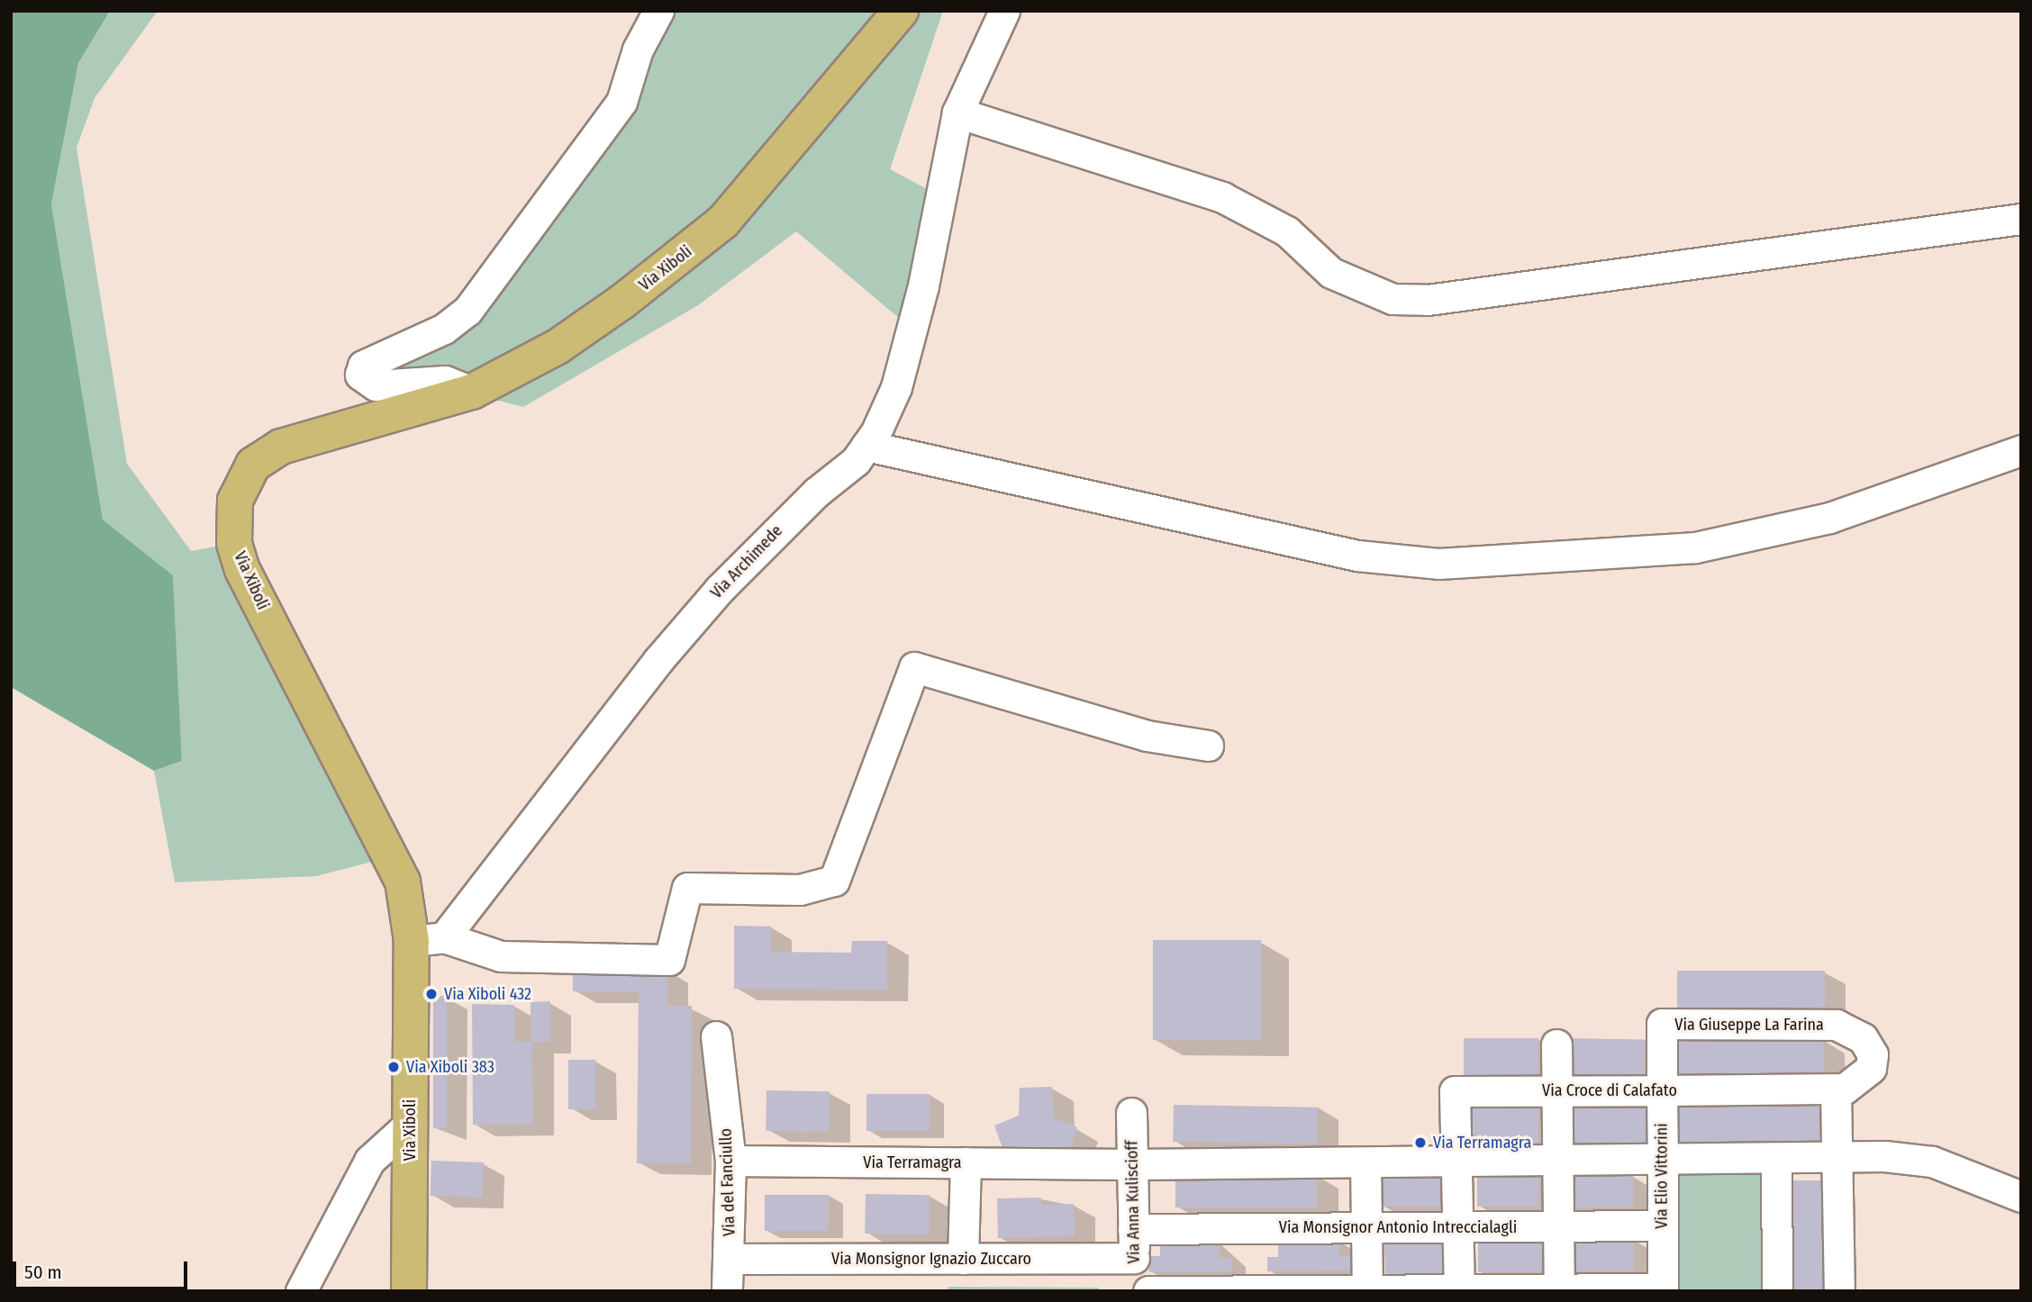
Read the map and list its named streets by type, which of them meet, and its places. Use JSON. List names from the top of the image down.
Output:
{
  "streets": {
    "main road": ["Via Xiboli"],
    "street": [
      "Via Archimede",
      "Via Giuseppe La Farina",
      "Via Croce di Calafato",
      "Via Terramagra",
      "Via Elio Vittorini",
      "Via del Fanciullo",
      "Via Anna Kuliscioff",
      "Via Monsignor Antonio Intreccialagli",
      "Via Monsignor Ignazio Zuccaro"
    ]
  },
  "crossings": [
    ["Via Xiboli", "Via Archimede"],
    ["Via Giuseppe La Farina", "Via Croce di Calafato"],
    ["Via Giuseppe La Farina", "Via Elio Vittorini"],
    ["Via Croce di Calafato", "Via Terramagra"],
    ["Via Croce di Calafato", "Via Elio Vittorini"],
    ["Via Terramagra", "Via Elio Vittorini"],
    ["Via Terramagra", "Via del Fanciullo"],
    ["Via Terramagra", "Via Anna Kuliscioff"],
    ["Via Elio Vittorini", "Via Monsignor Antonio Intreccialagli"],
    ["Via del Fanciullo", "Via Monsignor Ignazio Zuccaro"],
    ["Via Anna Kuliscioff", "Via Monsignor Antonio Intreccialagli"],
    ["Via Anna Kuliscioff", "Via Monsignor Ignazio Zuccaro"]
  ],
  "places": ["Via Xiboli 432", "Via Xiboli 383", "Via Terramagra"],
  "scale_bar": "50 m"
}
